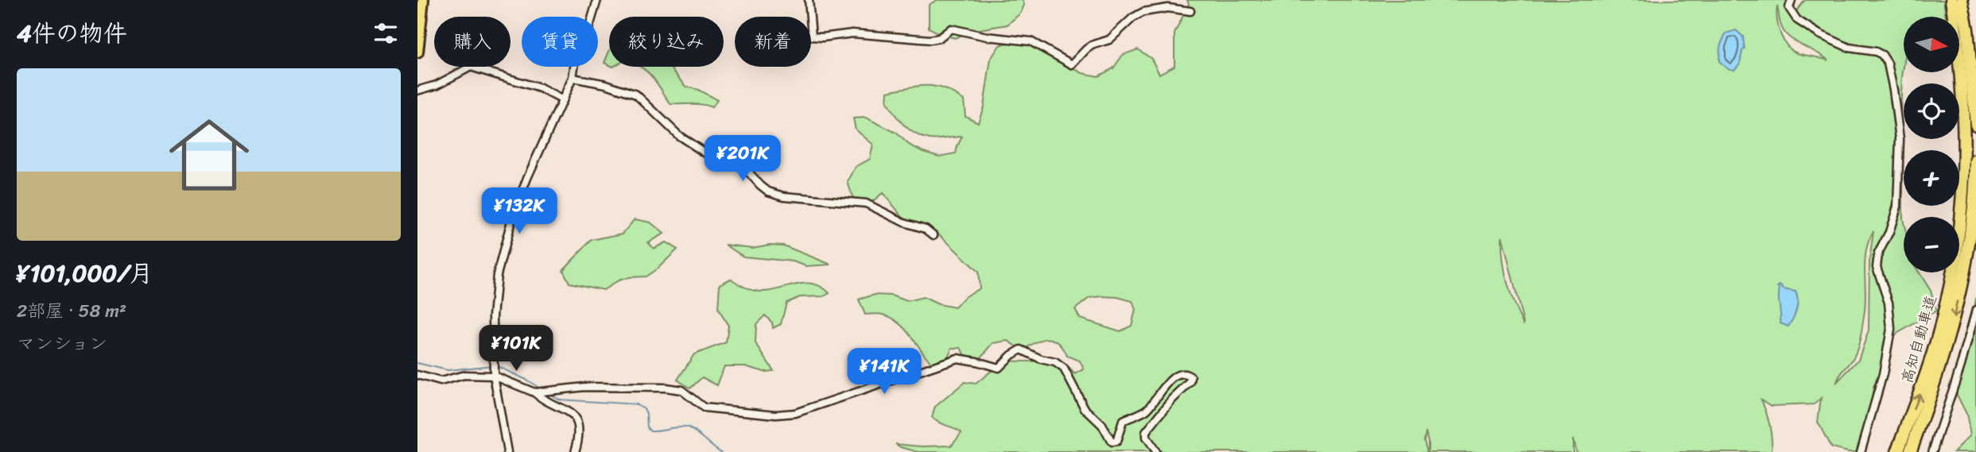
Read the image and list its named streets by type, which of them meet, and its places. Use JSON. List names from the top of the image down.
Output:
{
  "streets": {
    "highway": ["高知自動車道"]
  },
  "north": "right",
  "page": {
    "heading": "4件の物件",
    "map_buttons": ["+", "−"],
    "chip": [
      "購入",
      "賃貸",
      "絞り込み",
      "新着"
    ],
    "list": [
      {
        "name": "¥101,000/月",
        "note": "2部屋 · 58 m² · マンション"
      }
    ],
    "price": [
      "¥201K",
      "¥132K",
      "¥101K",
      "¥141K"
    ]
  }
}
